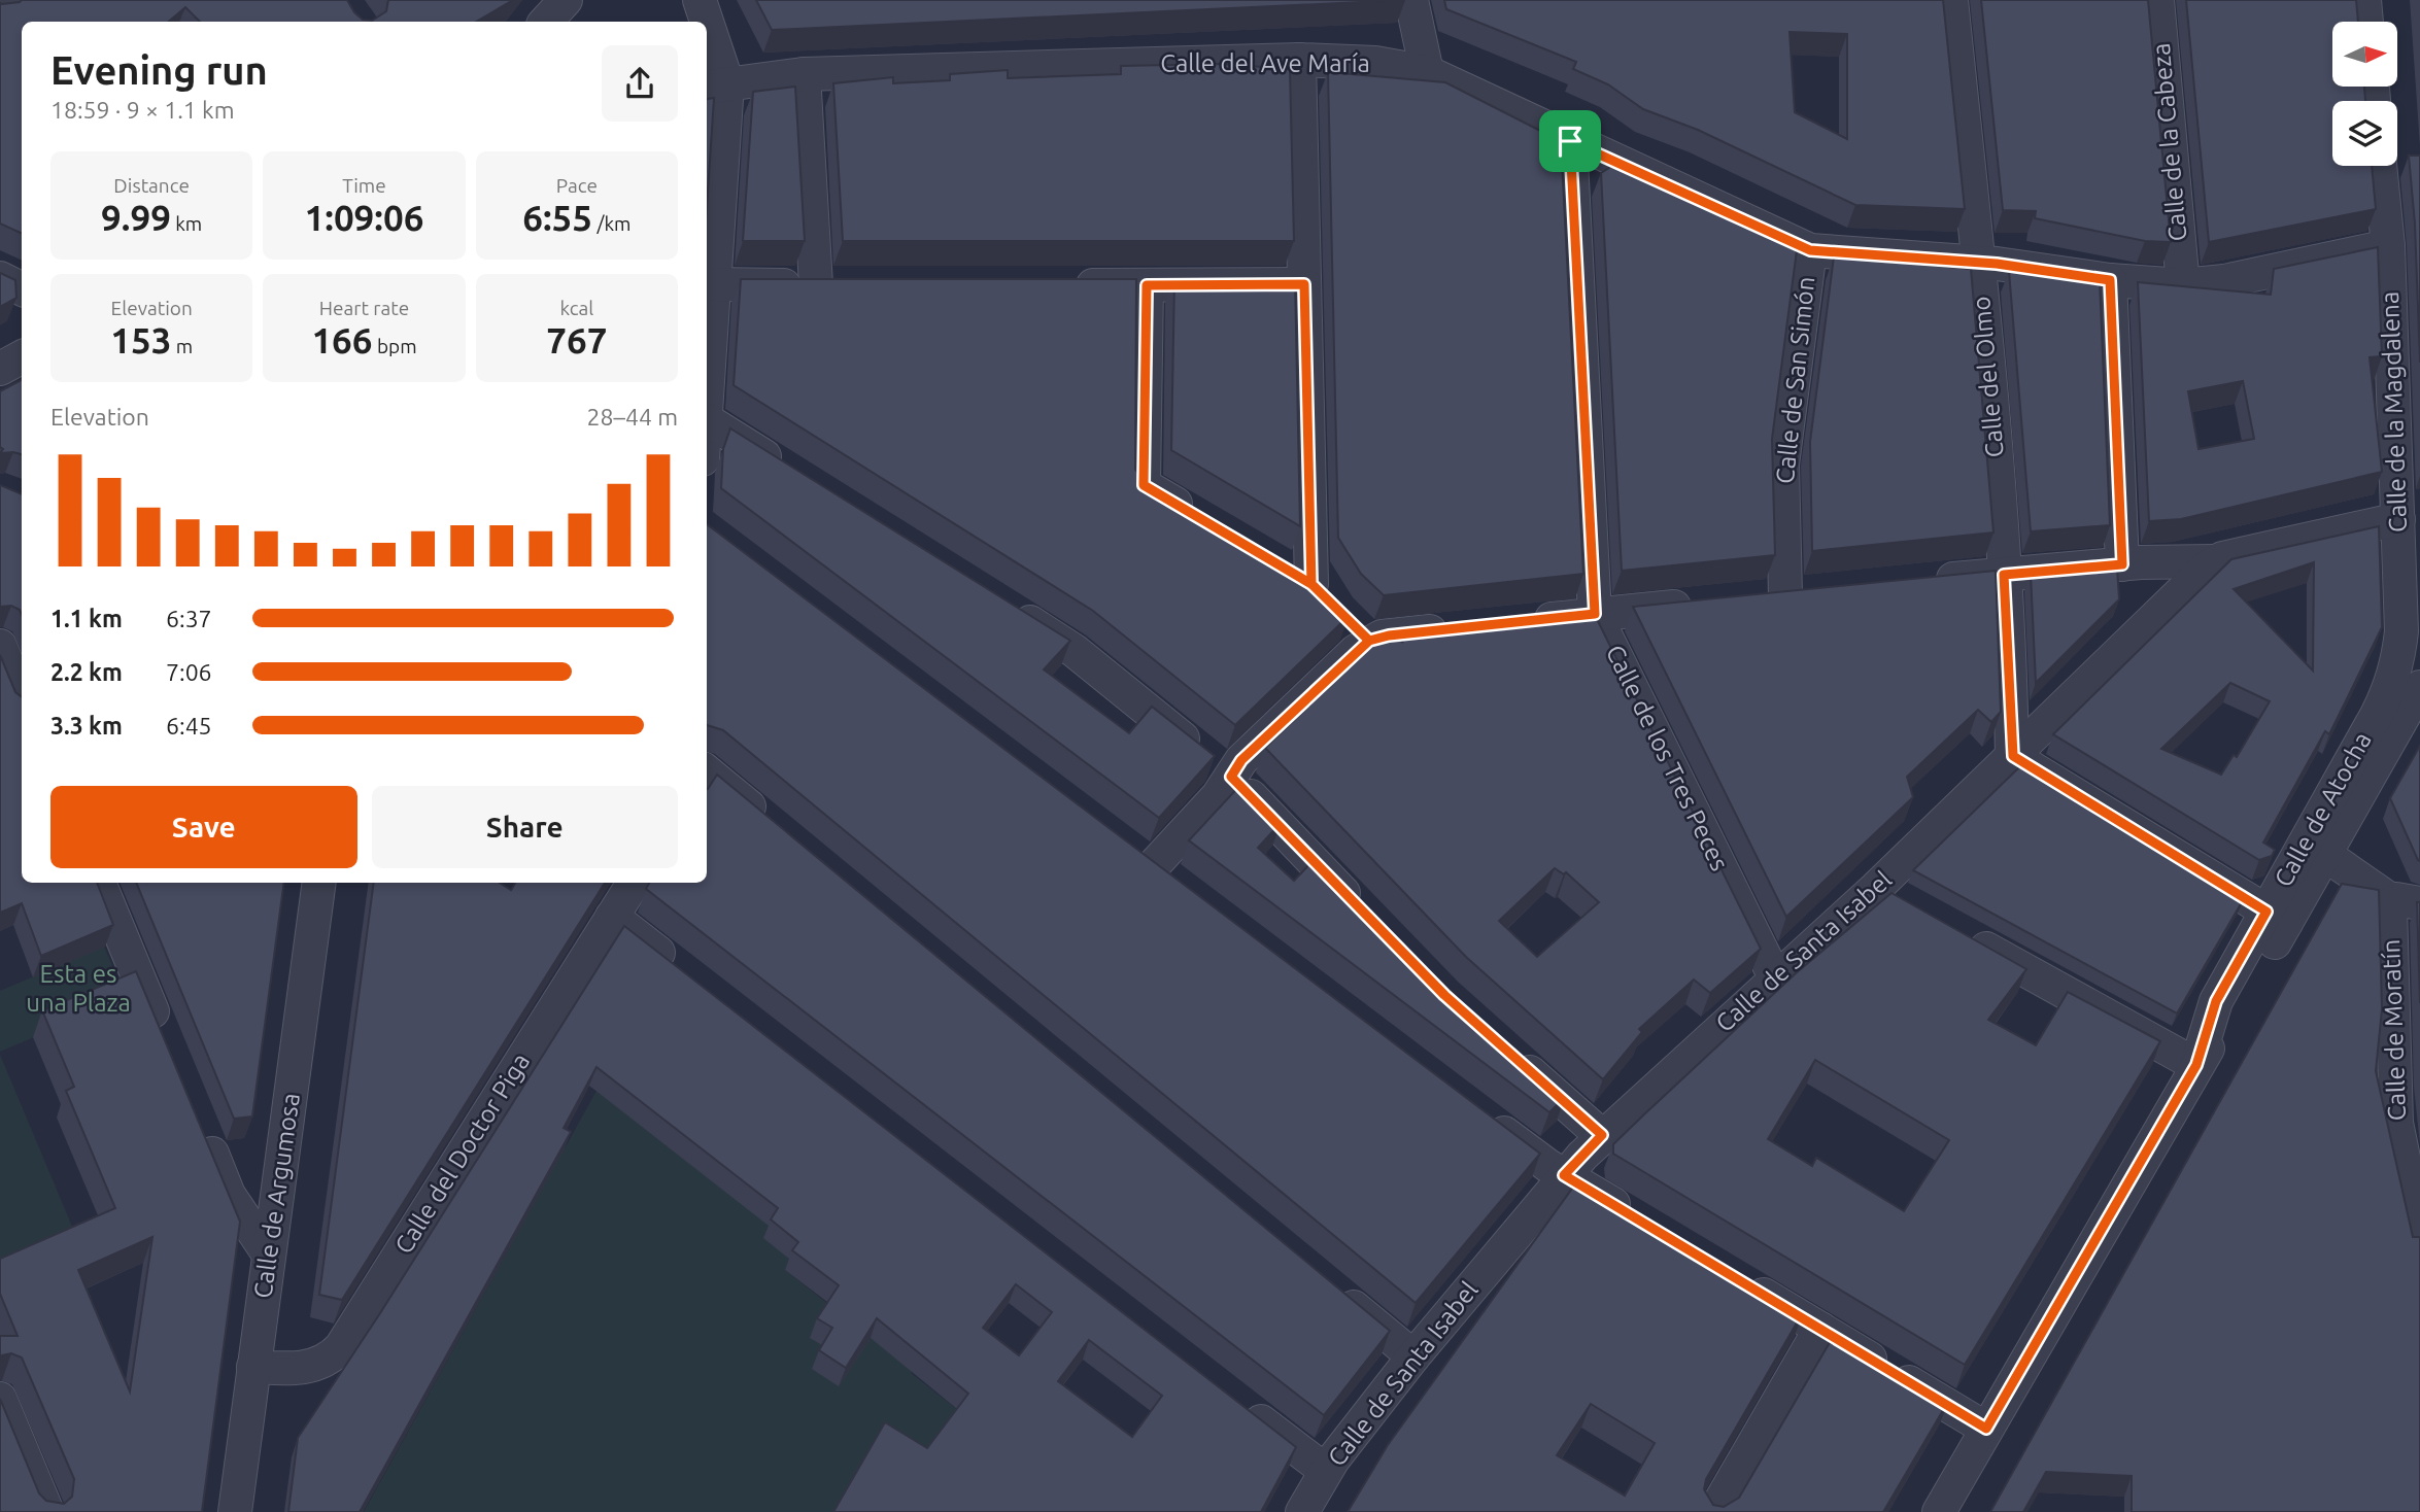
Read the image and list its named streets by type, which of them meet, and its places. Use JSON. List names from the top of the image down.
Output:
{
  "streets": {
    "street": [
      "Calle del Ave María",
      "Calle de la Cabeza",
      "Calle del Olmo",
      "Calle de San Simón",
      "Calle de la Magdalena",
      "Calle de los Tres Peces",
      "Calle de Atocha",
      "Calle de Santa Isabel",
      "Calle de Moratín",
      "Calle del Doctor Piga",
      "Calle de Argumosa"
    ]
  },
  "crossings": [
    ["Calle del Ave María", "Calle de la Cabeza"],
    ["Calle del Ave María", "Calle del Olmo"],
    ["Calle del Ave María", "Calle de San Simón"],
    ["Calle del Ave María", "Calle de la Magdalena"],
    ["Calle del Ave María", "Calle de los Tres Peces"],
    ["Calle del Olmo", "Calle de Santa Isabel"],
    ["Calle de la Magdalena", "Calle de Atocha"],
    ["Calle de los Tres Peces", "Calle de Santa Isabel"],
    ["Calle del Doctor Piga", "Calle de Argumosa"]
  ],
  "parks": ["Esta es una Plaza"],
  "north": "right",
  "page": {
    "heading": ["Evening run", "18:59 · 9 × 1.1 km"],
    "stats": [
      ["Distance", "9.99 km"],
      ["Time", "1:09:06"],
      ["Pace", "6:55 /km"],
      ["Elevation", "153 m"],
      ["Heart rate", "166 bpm"],
      ["kcal", "767"]
    ],
    "chart": ["Elevation", "28–44 m"],
    "list": [
      {
        "name": "1.1 km",
        "note": "6:37"
      },
      {
        "name": "2.2 km",
        "note": "7:06"
      },
      {
        "name": "3.3 km",
        "note": "6:45"
      }
    ],
    "buttons": ["Save", "Share"]
  }
}
